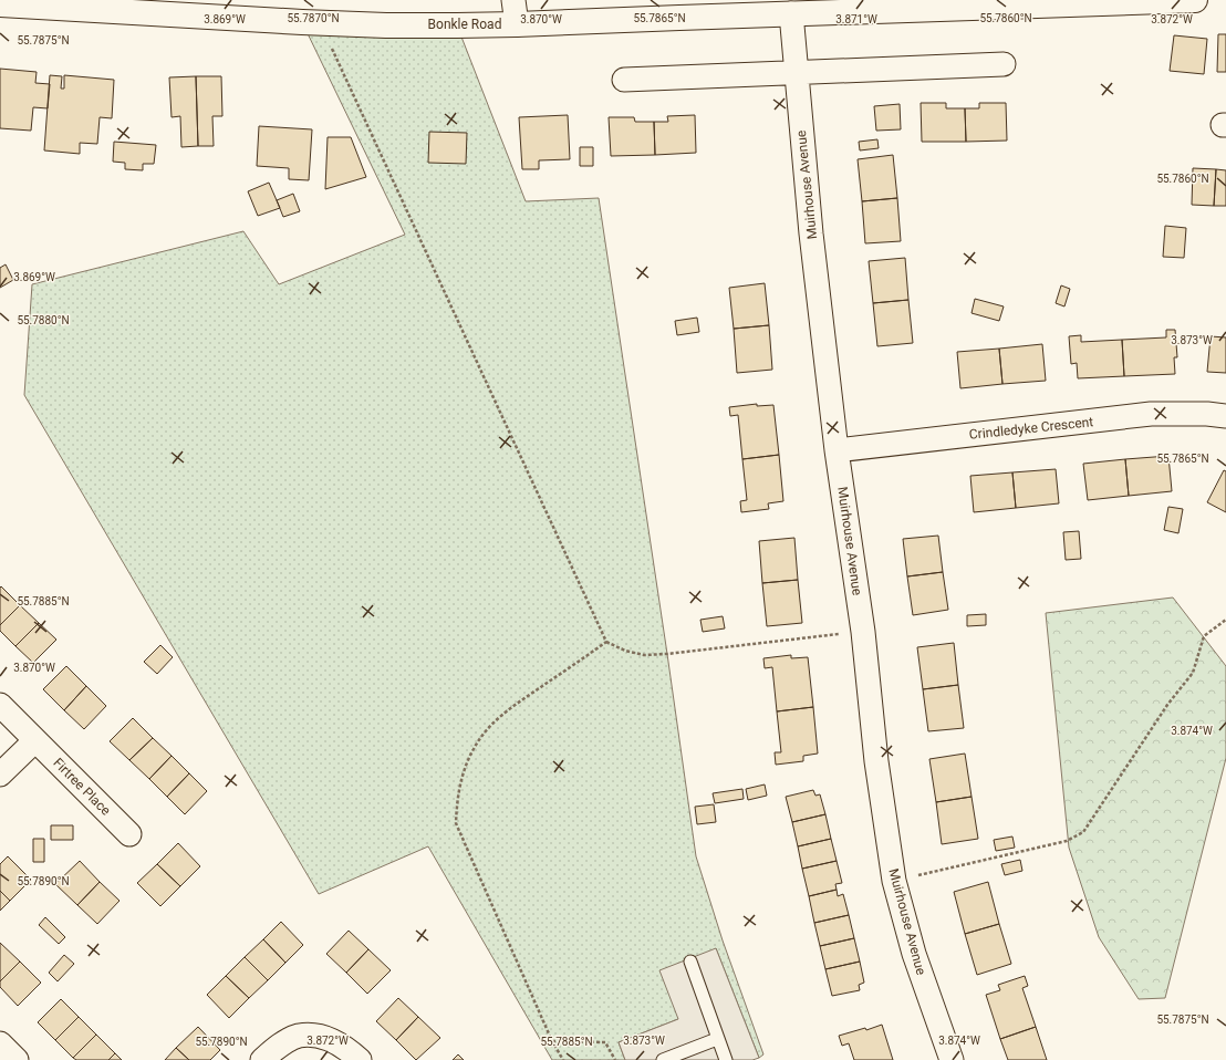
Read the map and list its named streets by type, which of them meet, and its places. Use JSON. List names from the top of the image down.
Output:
{
  "streets": {
    "street": [
      "Bonkle Road",
      "Muirhouse Avenue",
      "Crindledyke Crescent",
      "Firtree Place"
    ]
  },
  "crossings": [
    ["Bonkle Road", "Muirhouse Avenue"],
    ["Muirhouse Avenue", "Crindledyke Crescent"]
  ],
  "coordinates": [
    "55.7870°N",
    "55.7865°N",
    "55.7860°N",
    "3.869°W",
    "3.870°W",
    "3.871°W",
    "3.872°W",
    "55.7875°N",
    "55.7880°N",
    "3.873°W",
    "55.7885°N",
    "3.874°W",
    "55.7890°N"
  ]
}
